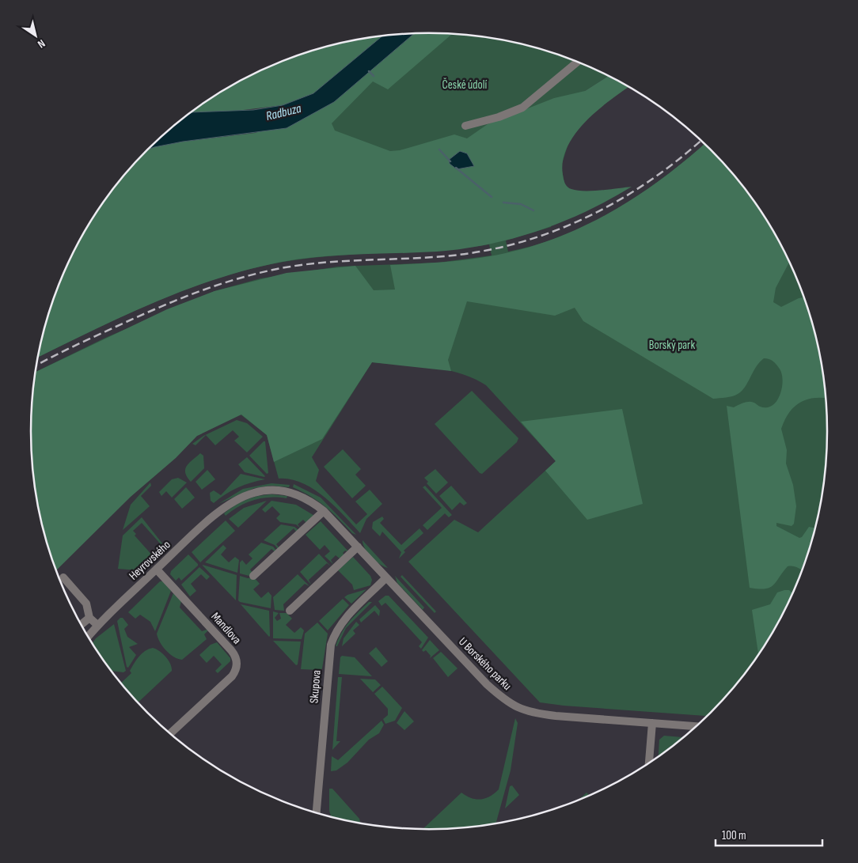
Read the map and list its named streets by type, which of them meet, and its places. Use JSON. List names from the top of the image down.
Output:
{
  "streets": {
    "street": [
      "Heyrovského",
      "Mandlova",
      "U Borského parku",
      "Skupova"
    ]
  },
  "crossings": [
    ["Heyrovského", "Mandlova"],
    ["Heyrovského", "U Borského parku"],
    ["U Borského parku", "Skupova"]
  ],
  "water": ["Radbuza"],
  "parks": ["České údolí", "Borský park"],
  "scale_bar": "100 m",
  "north": "bottom right"
}
